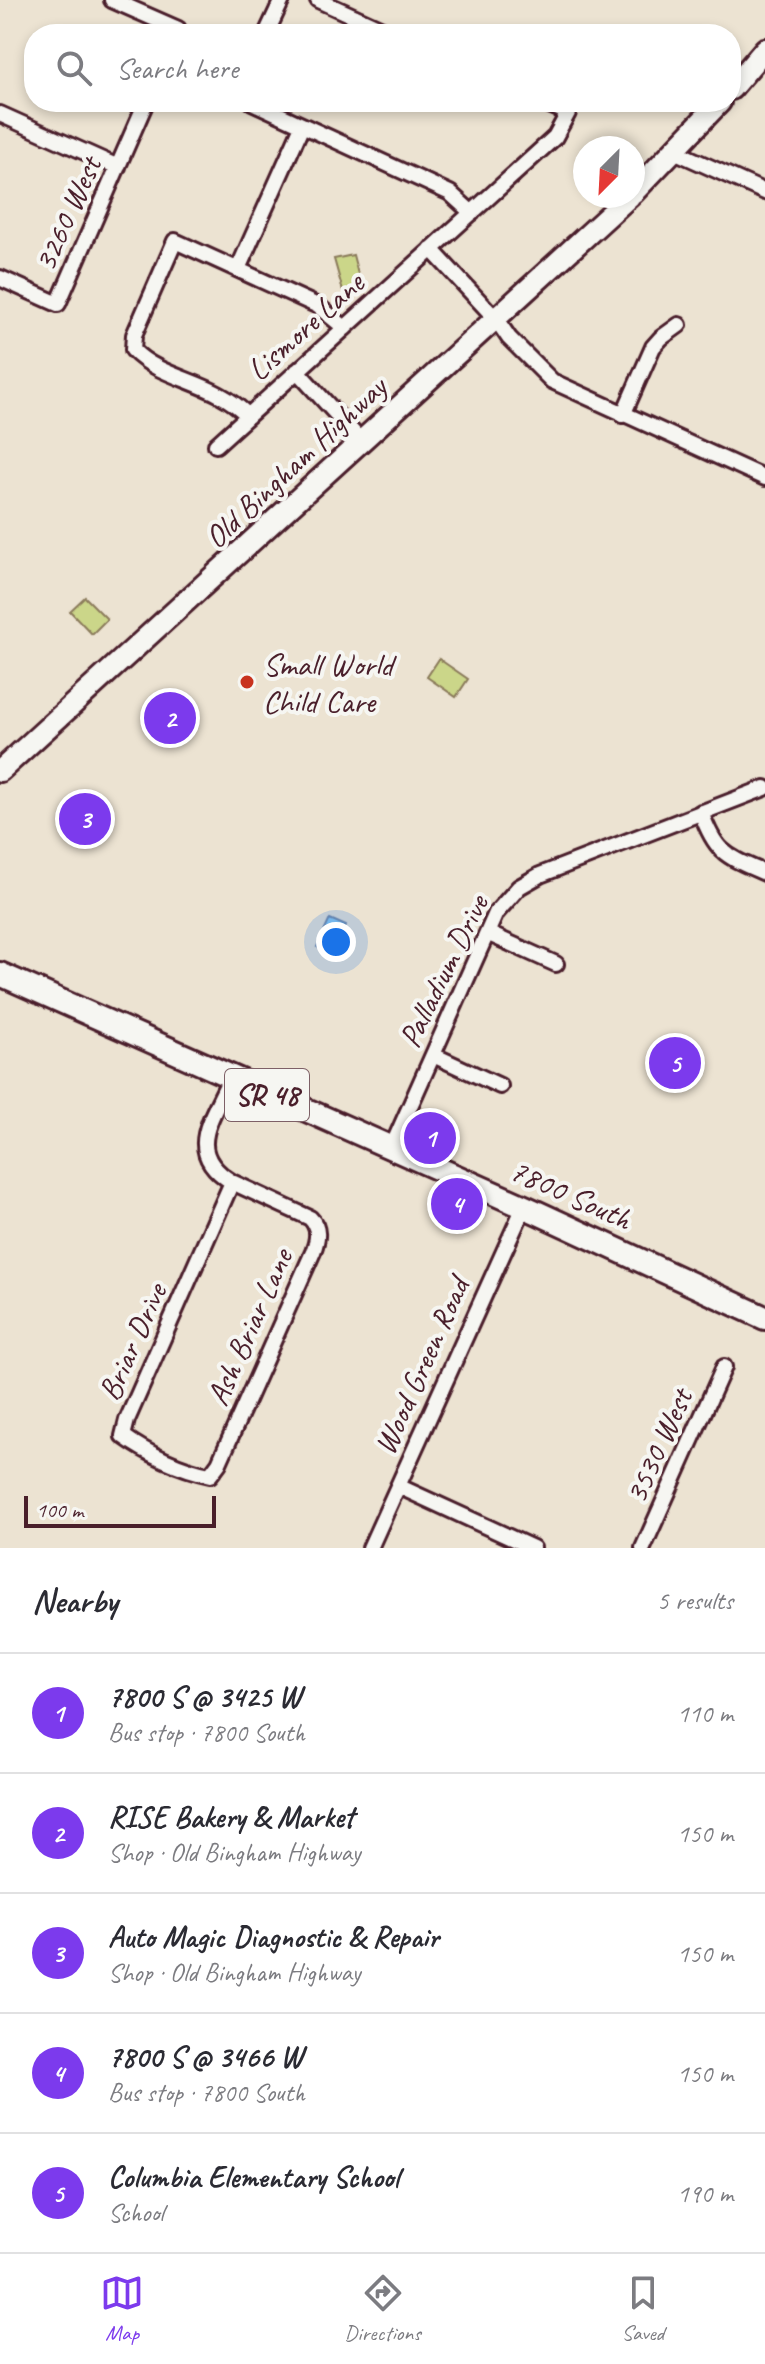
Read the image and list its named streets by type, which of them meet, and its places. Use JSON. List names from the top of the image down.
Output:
{
  "streets": {
    "main road": ["SR 48", "7800 South"],
    "street": [
      "3260 West",
      "Lismore Lane",
      "Old Bingham Highway",
      "Palladium Drive",
      "Ash Briar Lane",
      "Briar Drive",
      "Wood Green Road",
      "3530 West"
    ]
  },
  "crossings": [
    ["Palladium Drive", "7800 South"],
    ["7800 South", "Ash Briar Lane"],
    ["7800 South", "Wood Green Road"],
    ["Ash Briar Lane", "Briar Drive"]
  ],
  "places": ["Small World Child Care"],
  "scale_bar": "100 m",
  "north": "bottom left",
  "page": {
    "search": "Search here",
    "pins": [
      "2",
      "3",
      "5",
      "1",
      "4"
    ],
    "scale": "100 m",
    "heading": ["Nearby", "5 results"],
    "list": [
      {
        "mark": "1",
        "name": "7800 S @ 3425 W",
        "note": "Bus stop · 7800 South",
        "value": "110 m"
      },
      {
        "mark": "2",
        "name": "RISE Bakery & Market",
        "note": "Shop · Old Bingham Highway",
        "value": "150 m"
      },
      {
        "mark": "3",
        "name": "Auto Magic Diagnostic & Repair",
        "note": "Shop · Old Bingham Highway",
        "value": "150 m"
      },
      {
        "mark": "4",
        "name": "7800 S @ 3466 W",
        "note": "Bus stop · 7800 South",
        "value": "150 m"
      },
      {
        "mark": "5",
        "name": "Columbia Elementary School",
        "note": "School",
        "value": "190 m"
      }
    ],
    "nav": ["Map", "Directions", "Saved"]
  }
}
